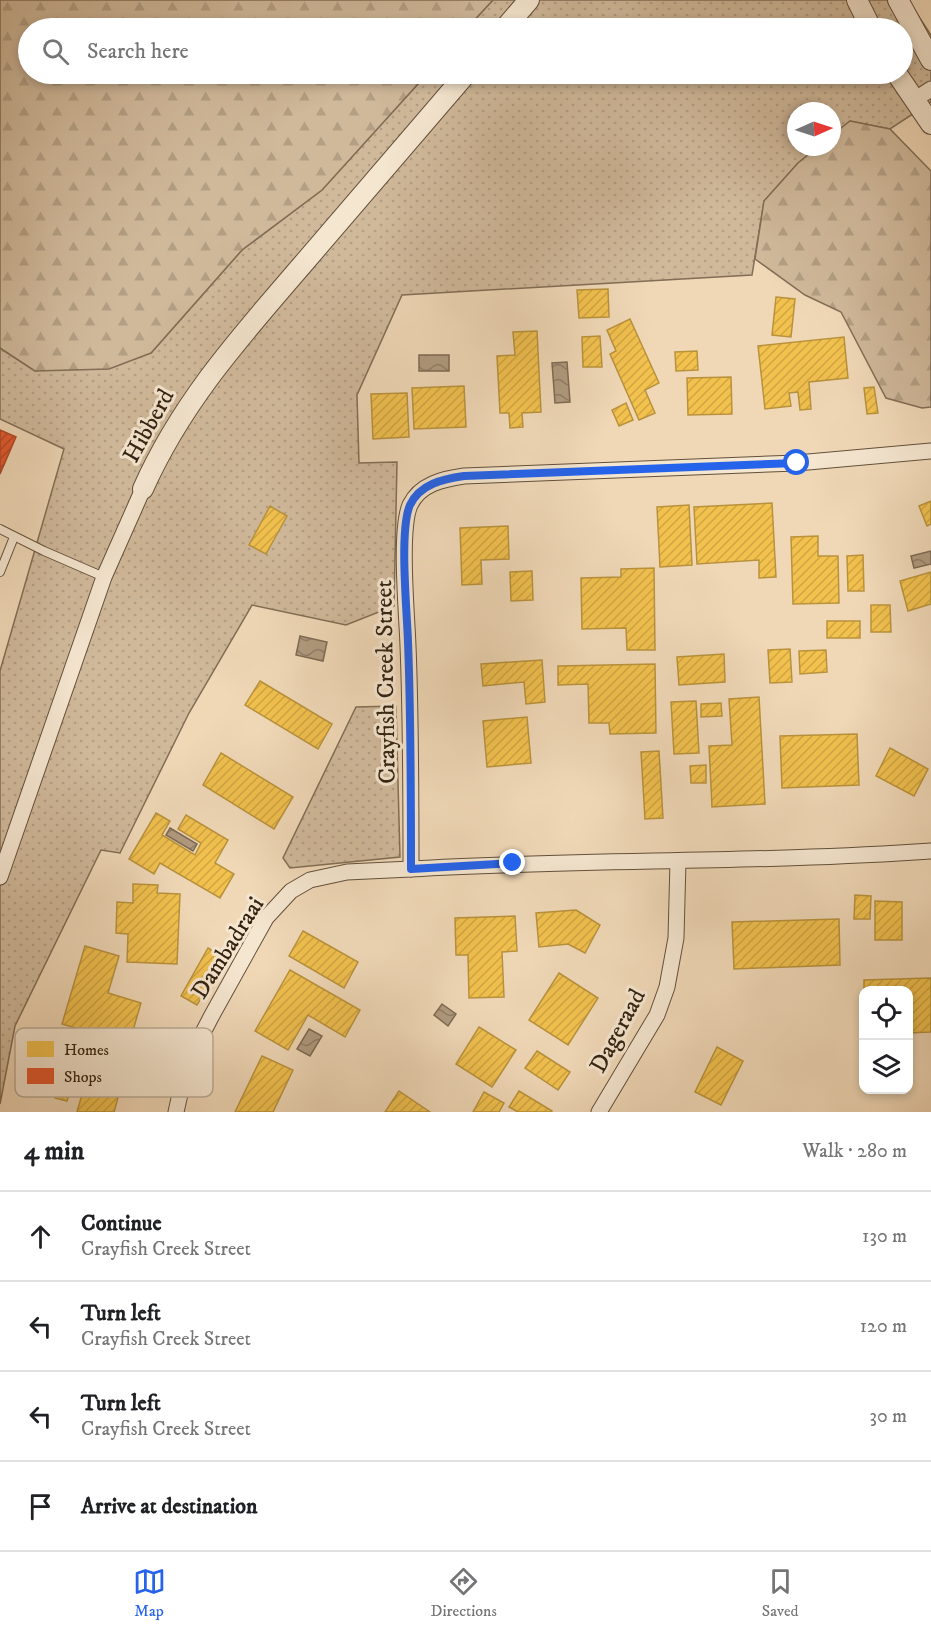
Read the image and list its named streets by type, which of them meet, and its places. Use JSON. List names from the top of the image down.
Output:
{
  "streets": {
    "street": [
      "Hibberd",
      "Crayfish Creek Street",
      "Dambadraai",
      "Dageraad"
    ]
  },
  "crossings": [
    ["Crayfish Creek Street", "Dambadraai"]
  ],
  "legend": ["Homes", "Shops"],
  "north": "right",
  "page": {
    "search": "Search here",
    "heading": ["4 min", "Walk · 280 m"],
    "list": [
      ["Continue", "Crayfish Creek Street", "130 m"],
      ["Turn left", "Crayfish Creek Street", "120 m"],
      ["Turn left", "Crayfish Creek Street", "30 m"],
      "Arrive at destination"
    ],
    "nav": ["Map", "Directions", "Saved"]
  }
}
